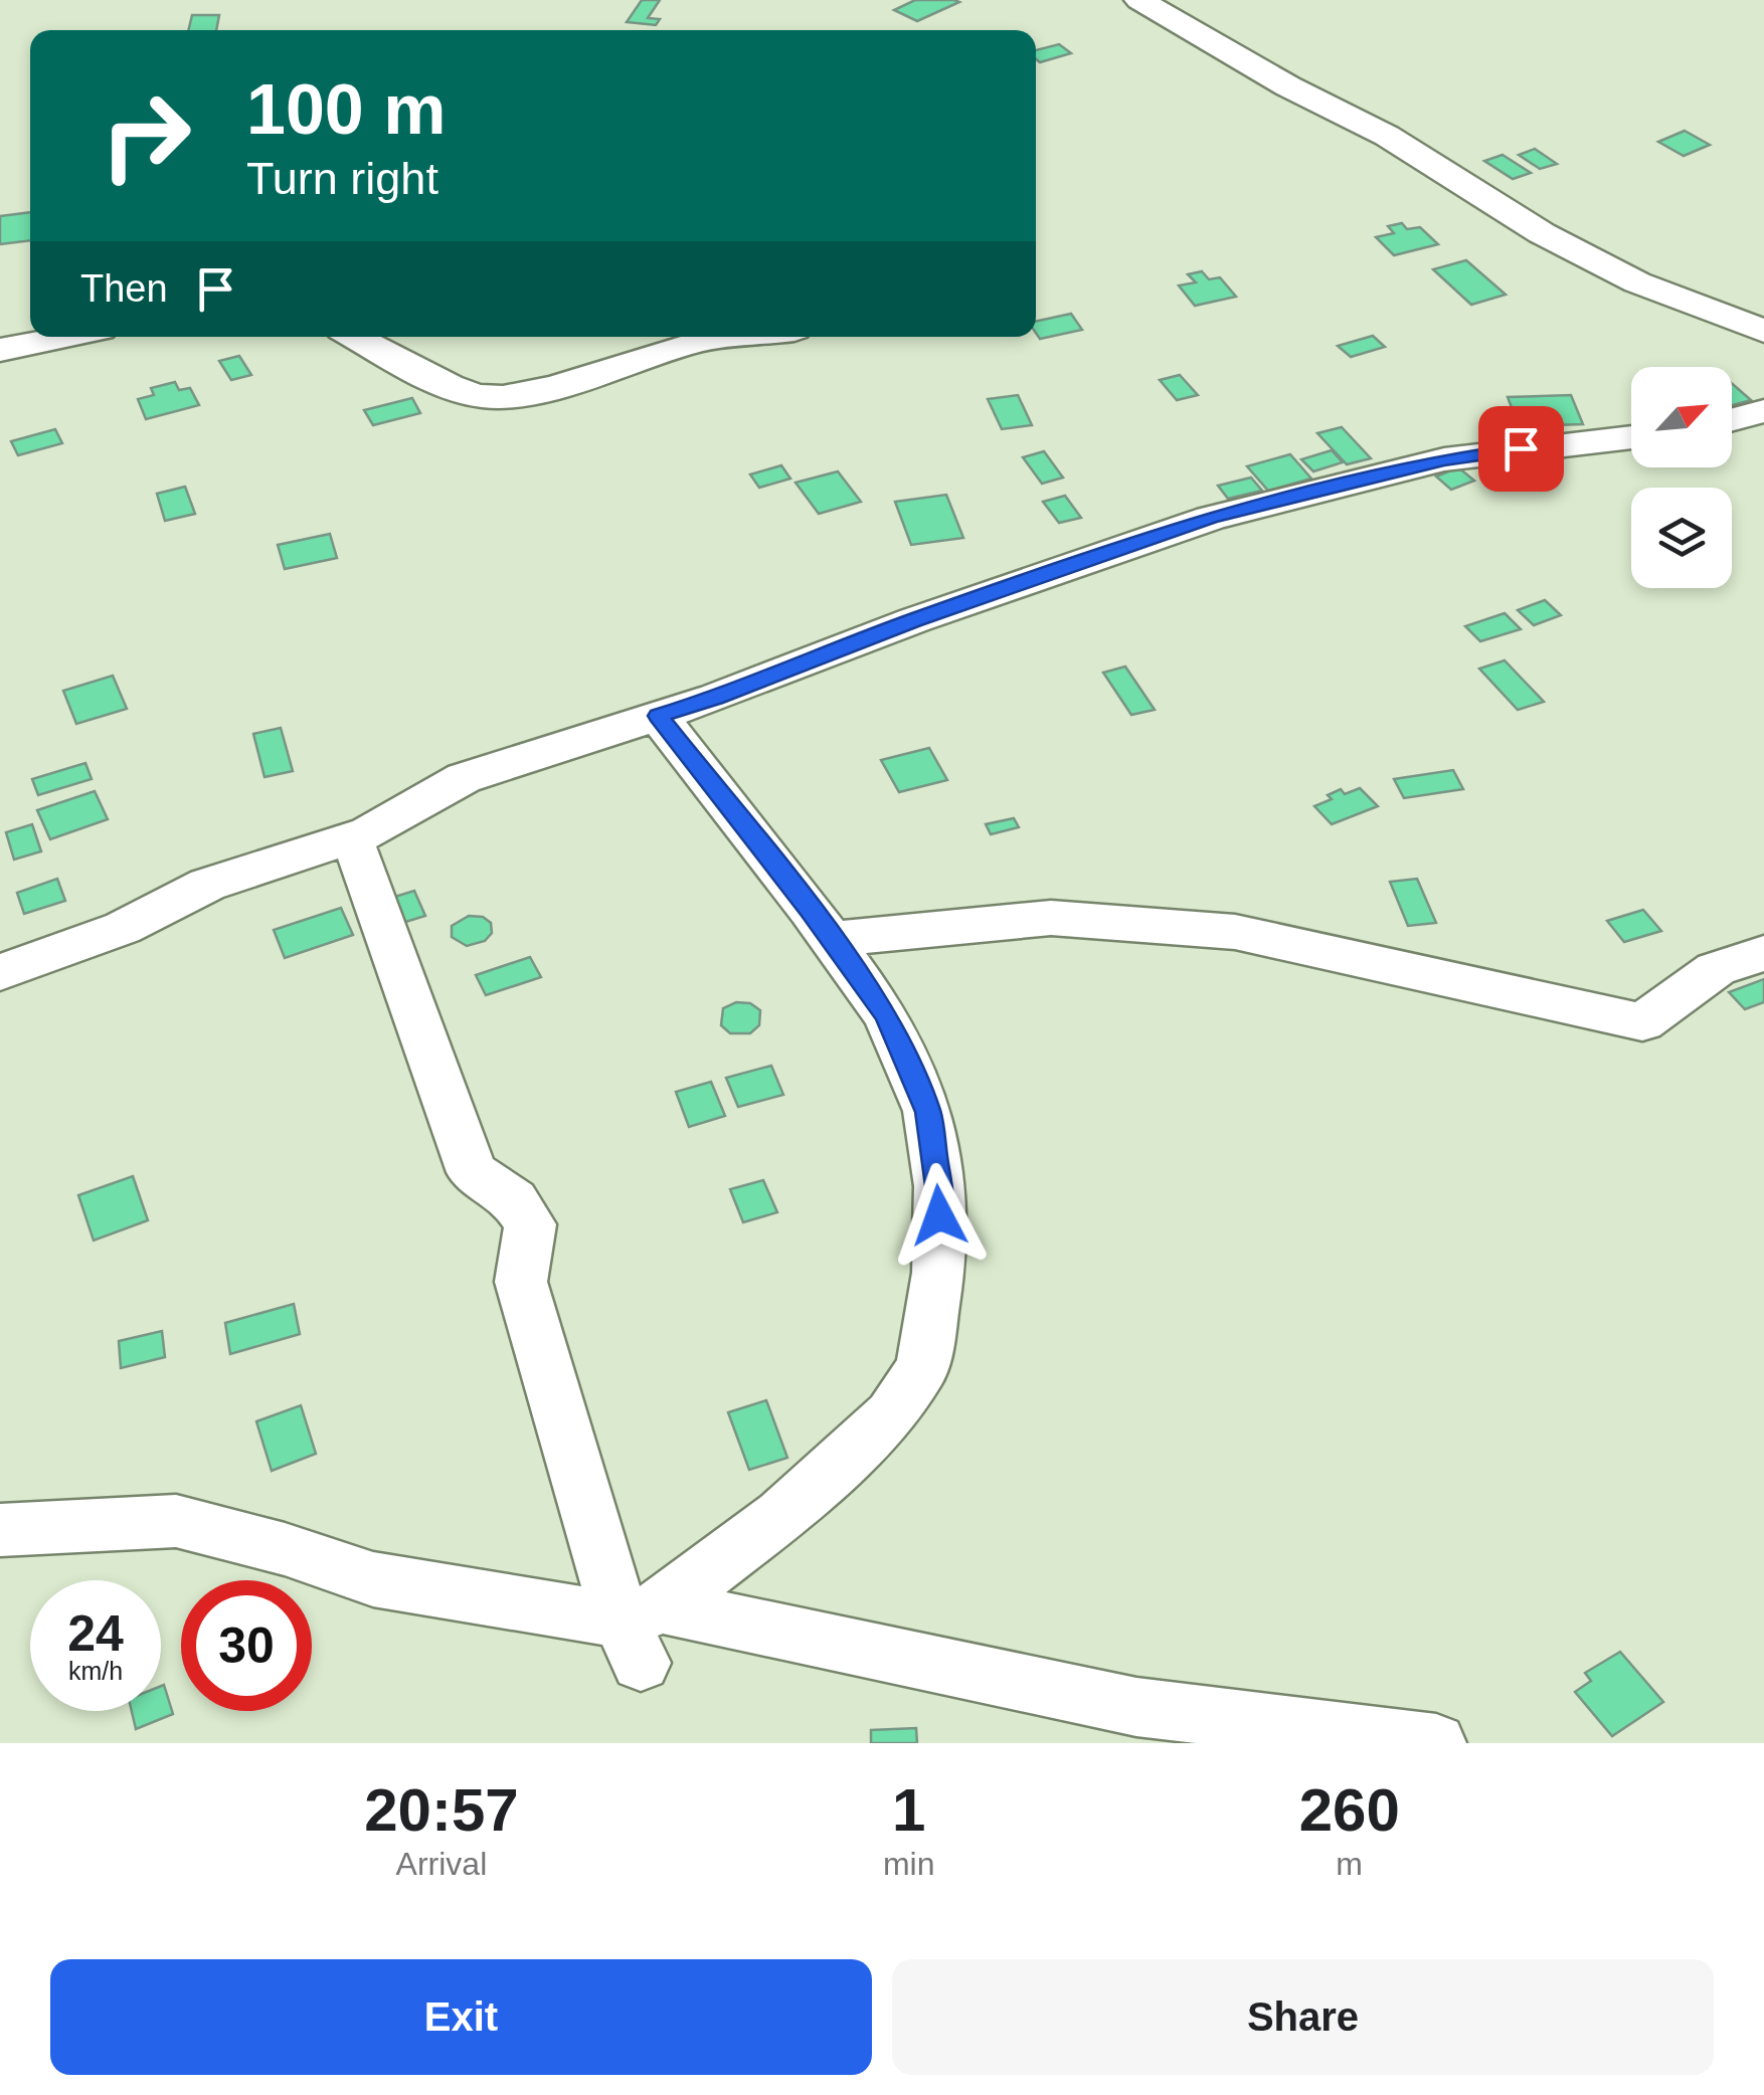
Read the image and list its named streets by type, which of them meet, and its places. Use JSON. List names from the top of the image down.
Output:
{
  "north": "top right",
  "page": {
    "turn": ["100 m", "Turn right"],
    "then": "Then",
    "speed": "24 km/h",
    "limit": "30",
    "eta": [
      "20:57",
      "Arrival",
      "1",
      "min",
      "260",
      "m"
    ],
    "buttons": ["Exit", "Share"]
  }
}
